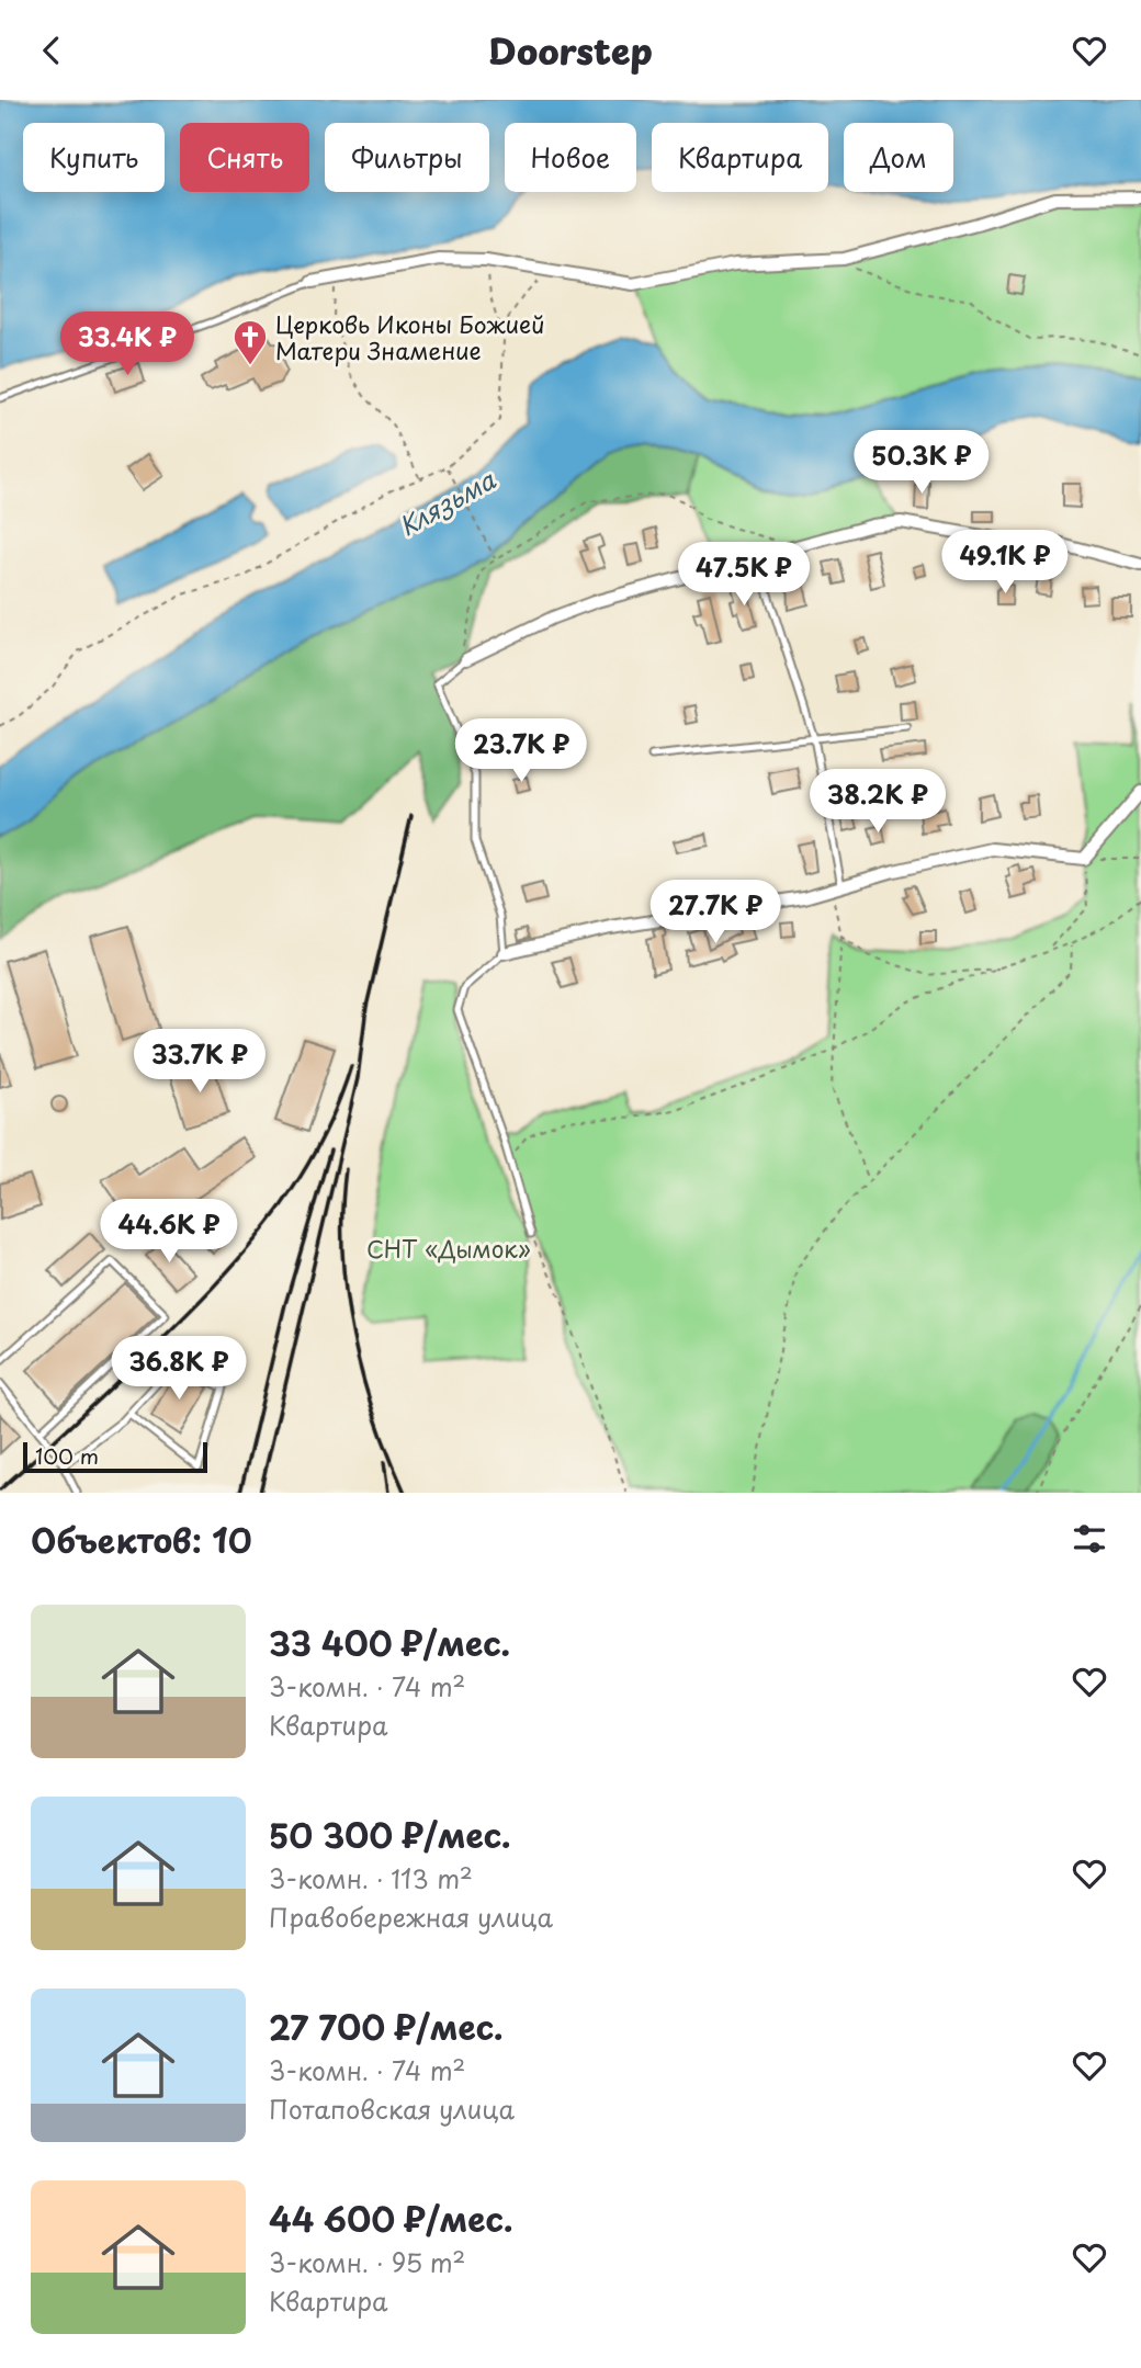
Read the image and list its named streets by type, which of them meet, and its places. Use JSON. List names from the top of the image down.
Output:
{
  "water": ["Клязьма"],
  "parks": ["СНТ «Дымок»"],
  "places": {
    "church": ["Церковь Иконы Божией Матери Знамение"]
  },
  "scale_bar": "100 m",
  "page": {
    "header": "Doorstep",
    "chip": [
      "Купить",
      "Снять",
      "Фильтры",
      "Новое",
      "Квартира",
      "Дом"
    ],
    "price": [
      "33.4K ₽",
      "50.3K ₽",
      "49.1K ₽",
      "47.5K ₽",
      "23.7K ₽",
      "38.2K ₽",
      "27.7K ₽",
      "33.7K ₽",
      "44.6K ₽",
      "36.8K ₽"
    ],
    "scale": "100 m",
    "heading": "Объектов: 10",
    "list": [
      {
        "name": "33 400 ₽/мес.",
        "note": "3-комн. · 74 m² · Квартира"
      },
      {
        "name": "50 300 ₽/мес.",
        "note": "3-комн. · 113 m² · Правобережная улица"
      },
      {
        "name": "27 700 ₽/мес.",
        "note": "3-комн. · 74 m² · Потаповская улица"
      },
      {
        "name": "44 600 ₽/мес.",
        "note": "3-комн. · 95 m² · Квартира"
      }
    ]
  }
}
